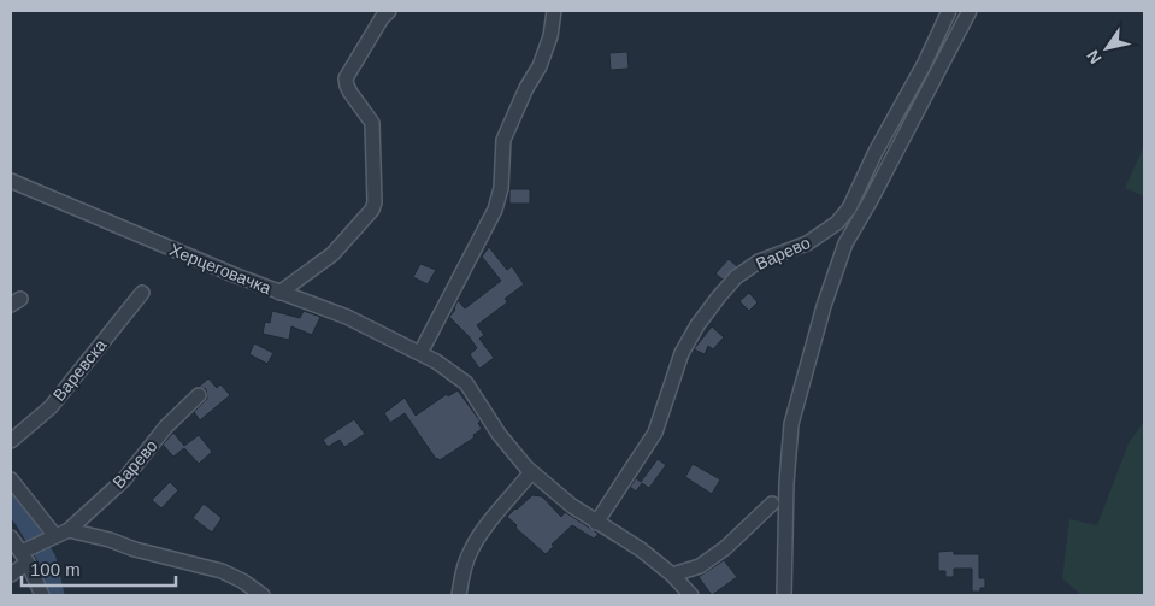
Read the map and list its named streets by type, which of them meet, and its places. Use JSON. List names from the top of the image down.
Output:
{
  "streets": {
    "street": ["Варево", "Херцеговачка", "Варевска"]
  },
  "scale_bar": "100 m",
  "north": "bottom left"
}
